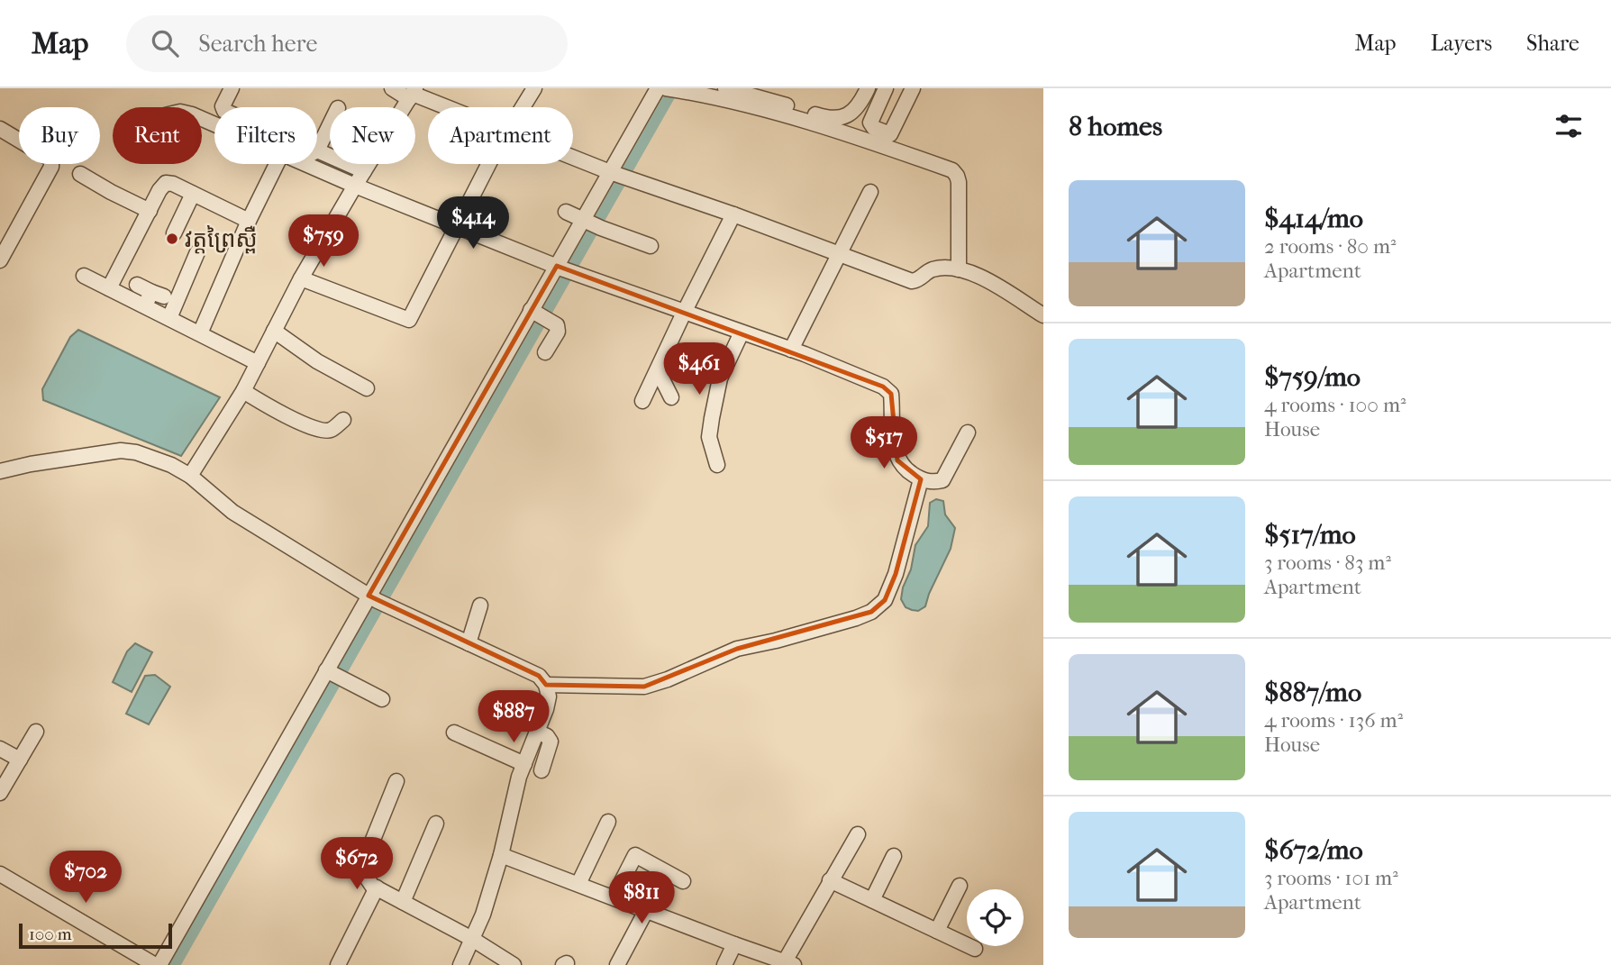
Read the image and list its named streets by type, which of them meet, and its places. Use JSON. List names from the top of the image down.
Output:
{
  "places": ["វត្តព្រៃស្ពឺ"],
  "scale_bar": "100 m",
  "page": {
    "header": "Map",
    "search": "Search here",
    "nav": ["Map", "Layers", "Share"],
    "heading": "8 homes",
    "chip": [
      "Buy",
      "Rent",
      "Filters",
      "New",
      "Apartment"
    ],
    "list": [
      {
        "name": "$414/mo",
        "note": "2 rooms · 80 m² · Apartment"
      },
      {
        "name": "$759/mo",
        "note": "4 rooms · 100 m² · House"
      },
      {
        "name": "$517/mo",
        "note": "3 rooms · 83 m² · Apartment"
      },
      {
        "name": "$887/mo",
        "note": "4 rooms · 136 m² · House"
      },
      {
        "name": "$672/mo",
        "note": "3 rooms · 101 m² · Apartment"
      }
    ],
    "price": [
      "$414",
      "$759",
      "$461",
      "$517",
      "$887",
      "$672",
      "$702",
      "$811"
    ],
    "scale": "100 m"
  }
}
